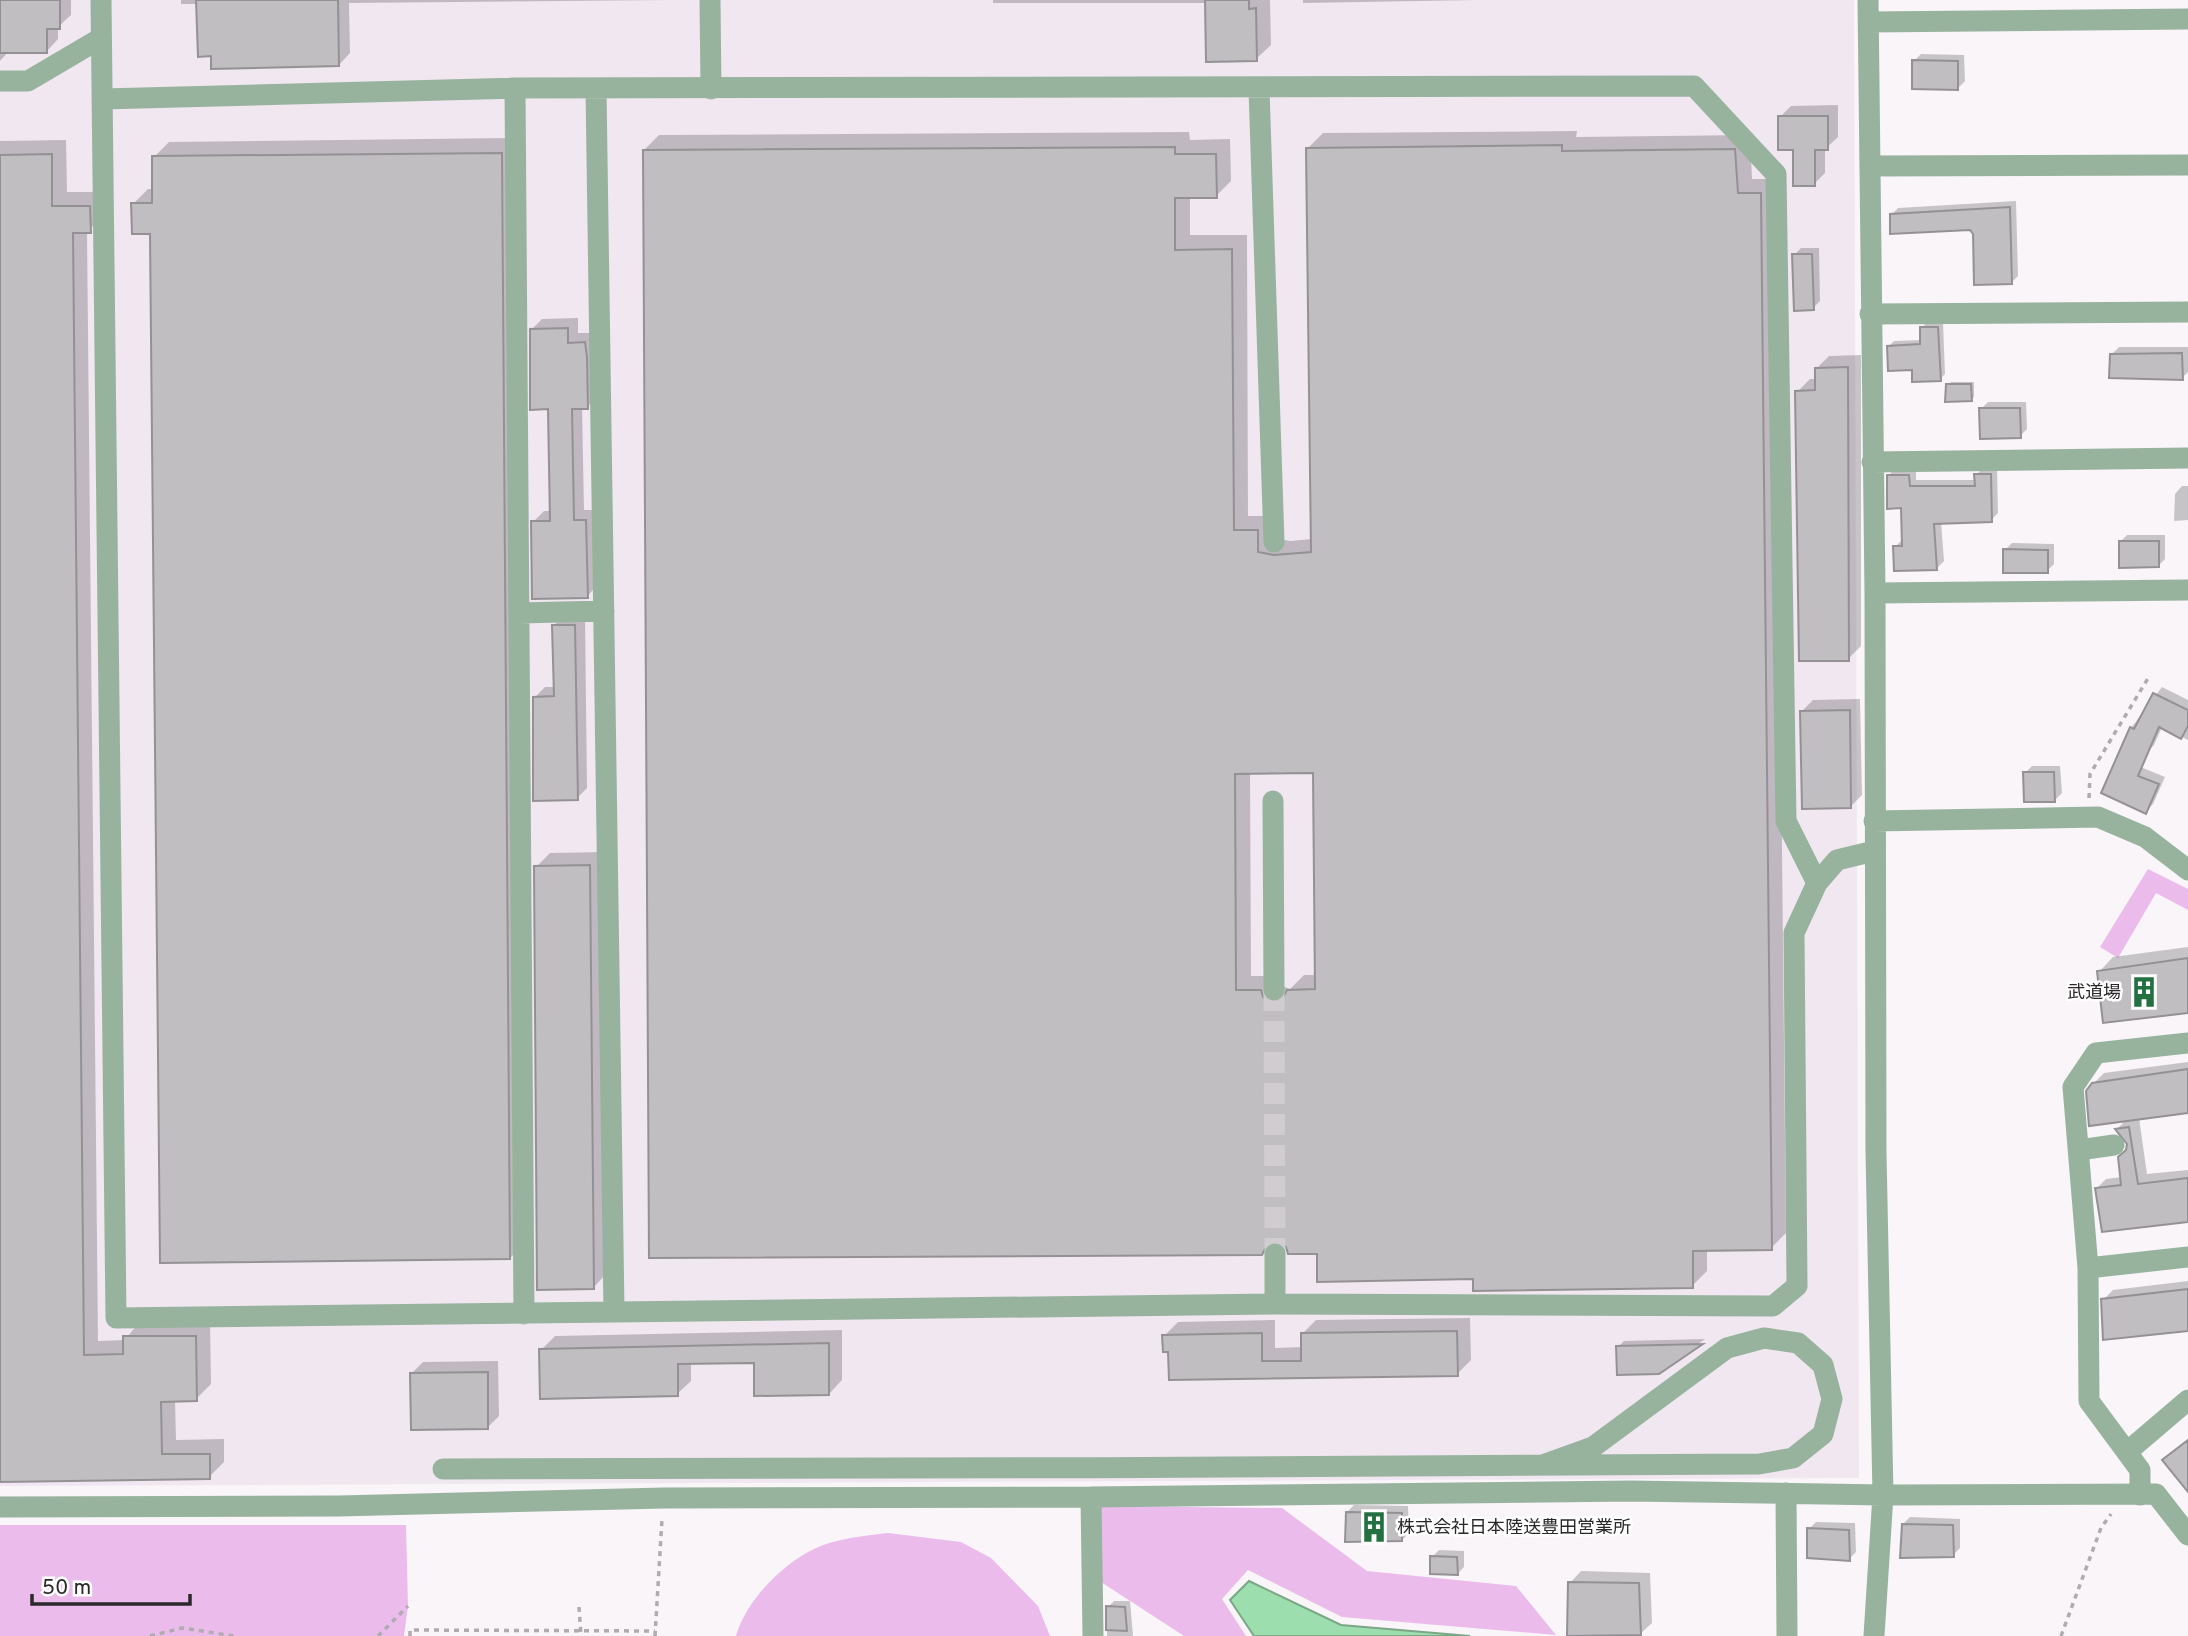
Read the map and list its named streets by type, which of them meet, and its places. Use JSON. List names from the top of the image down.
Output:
{
  "places": {
    "building": ["武道場", "株式会社日本陸送豊田営業所"]
  },
  "scale_bar": "50 m"
}
